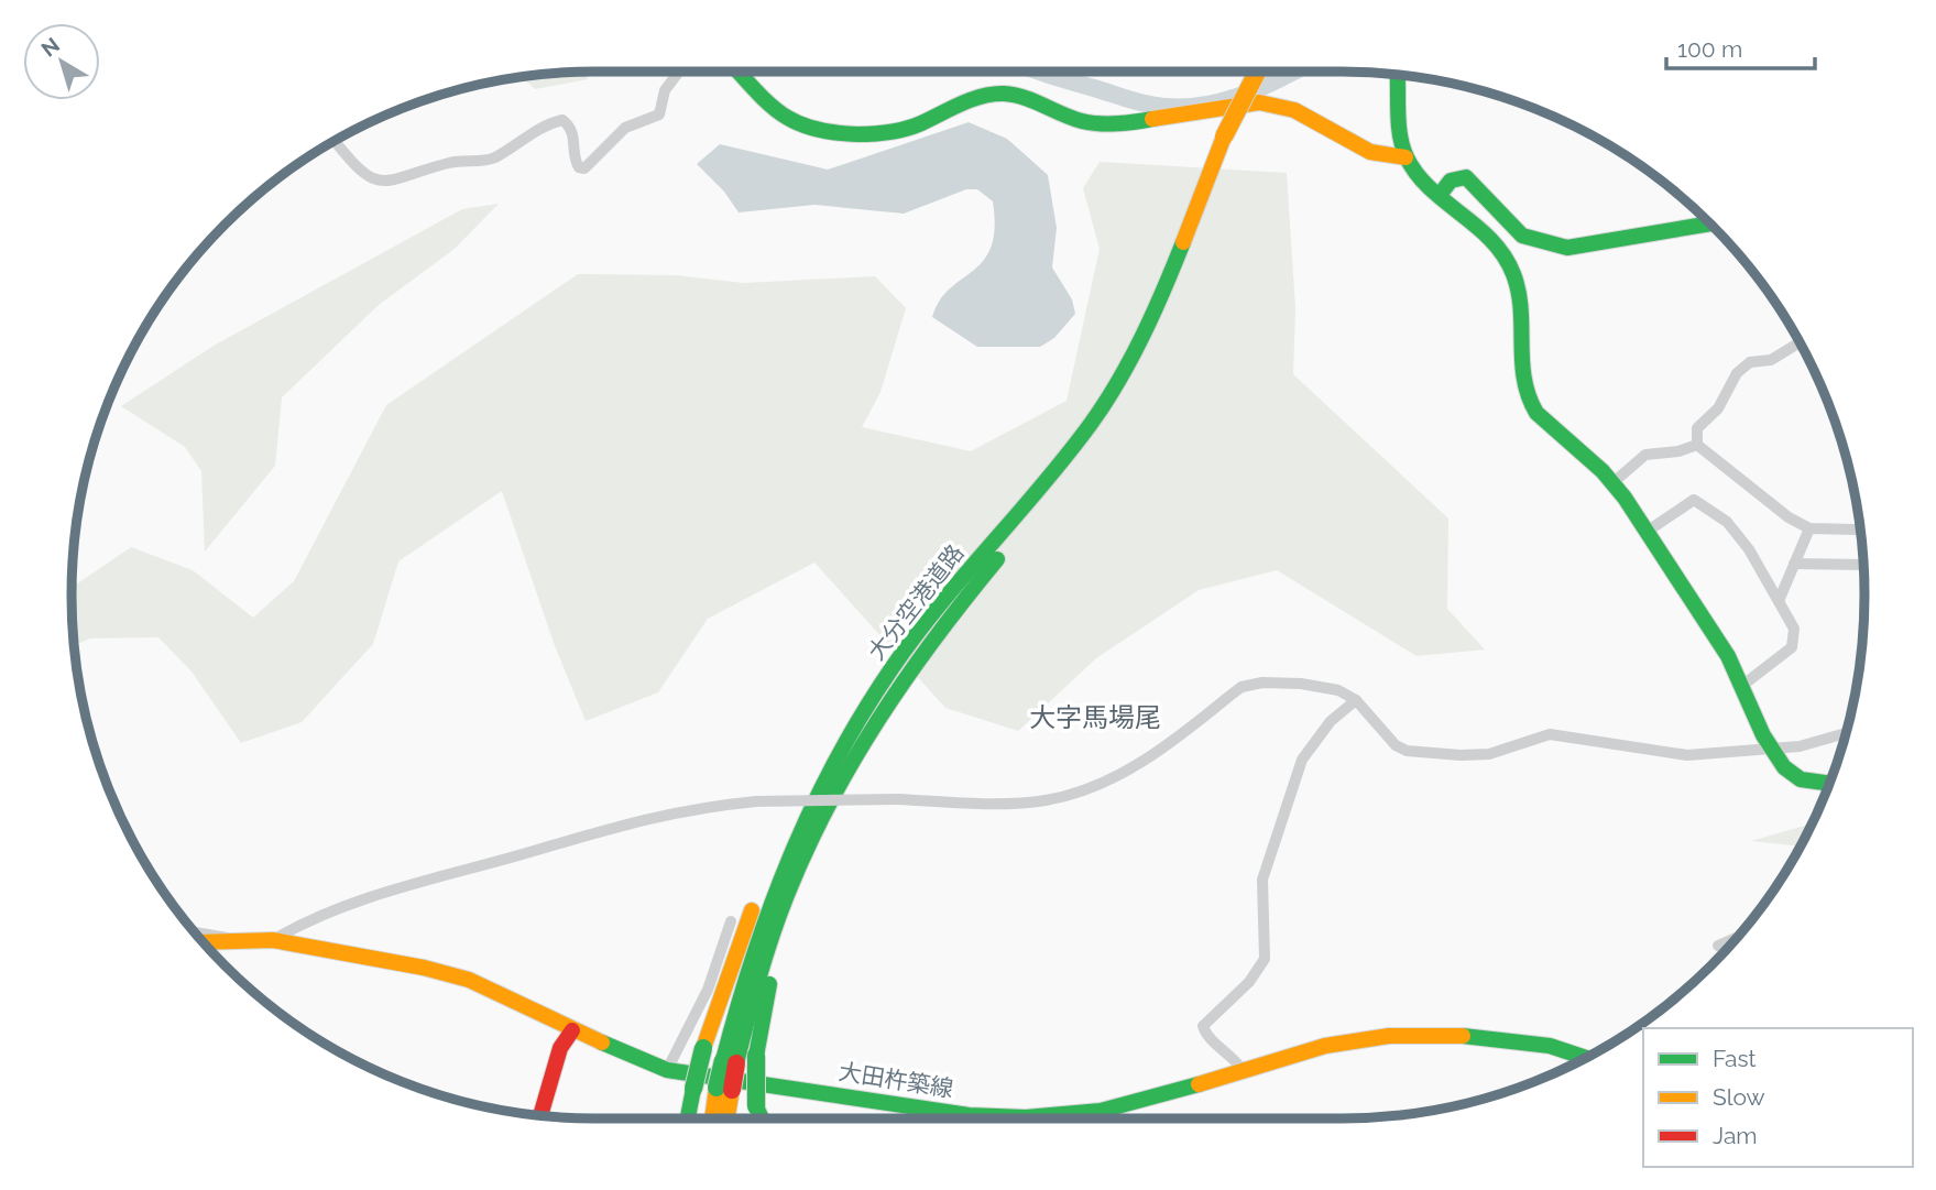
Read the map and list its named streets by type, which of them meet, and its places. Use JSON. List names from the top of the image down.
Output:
{
  "streets": {
    "main road": ["大分空港道路", "大田杵築線"]
  },
  "districts": ["大字馬場尾"],
  "legend": ["Fast", "Slow", "Jam"],
  "scale_bar": "100 m",
  "north": "top left"
}
